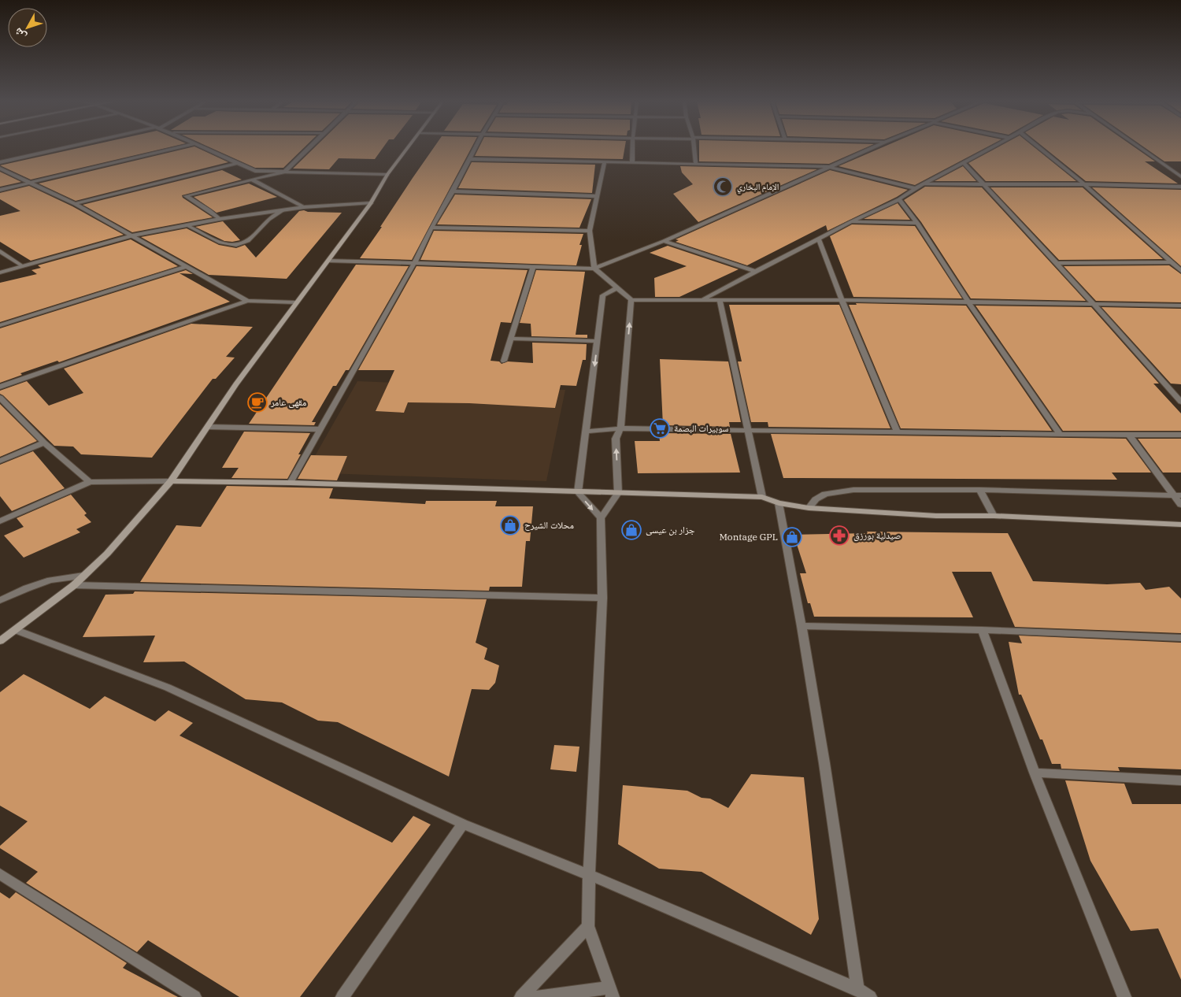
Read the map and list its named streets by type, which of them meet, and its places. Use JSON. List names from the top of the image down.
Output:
{
  "places": {
    "mosque": ["الإمام البخاري"],
    "cafe": ["مقهى عامر"],
    "supermarket": ["سوبيرات البصمة"],
    "shop": ["محلات الشيرح", "جزار بن عيسى", "Montage GPL"],
    "pharmacy": ["صيدلية بورزق"]
  },
  "north": "bottom left"
}
